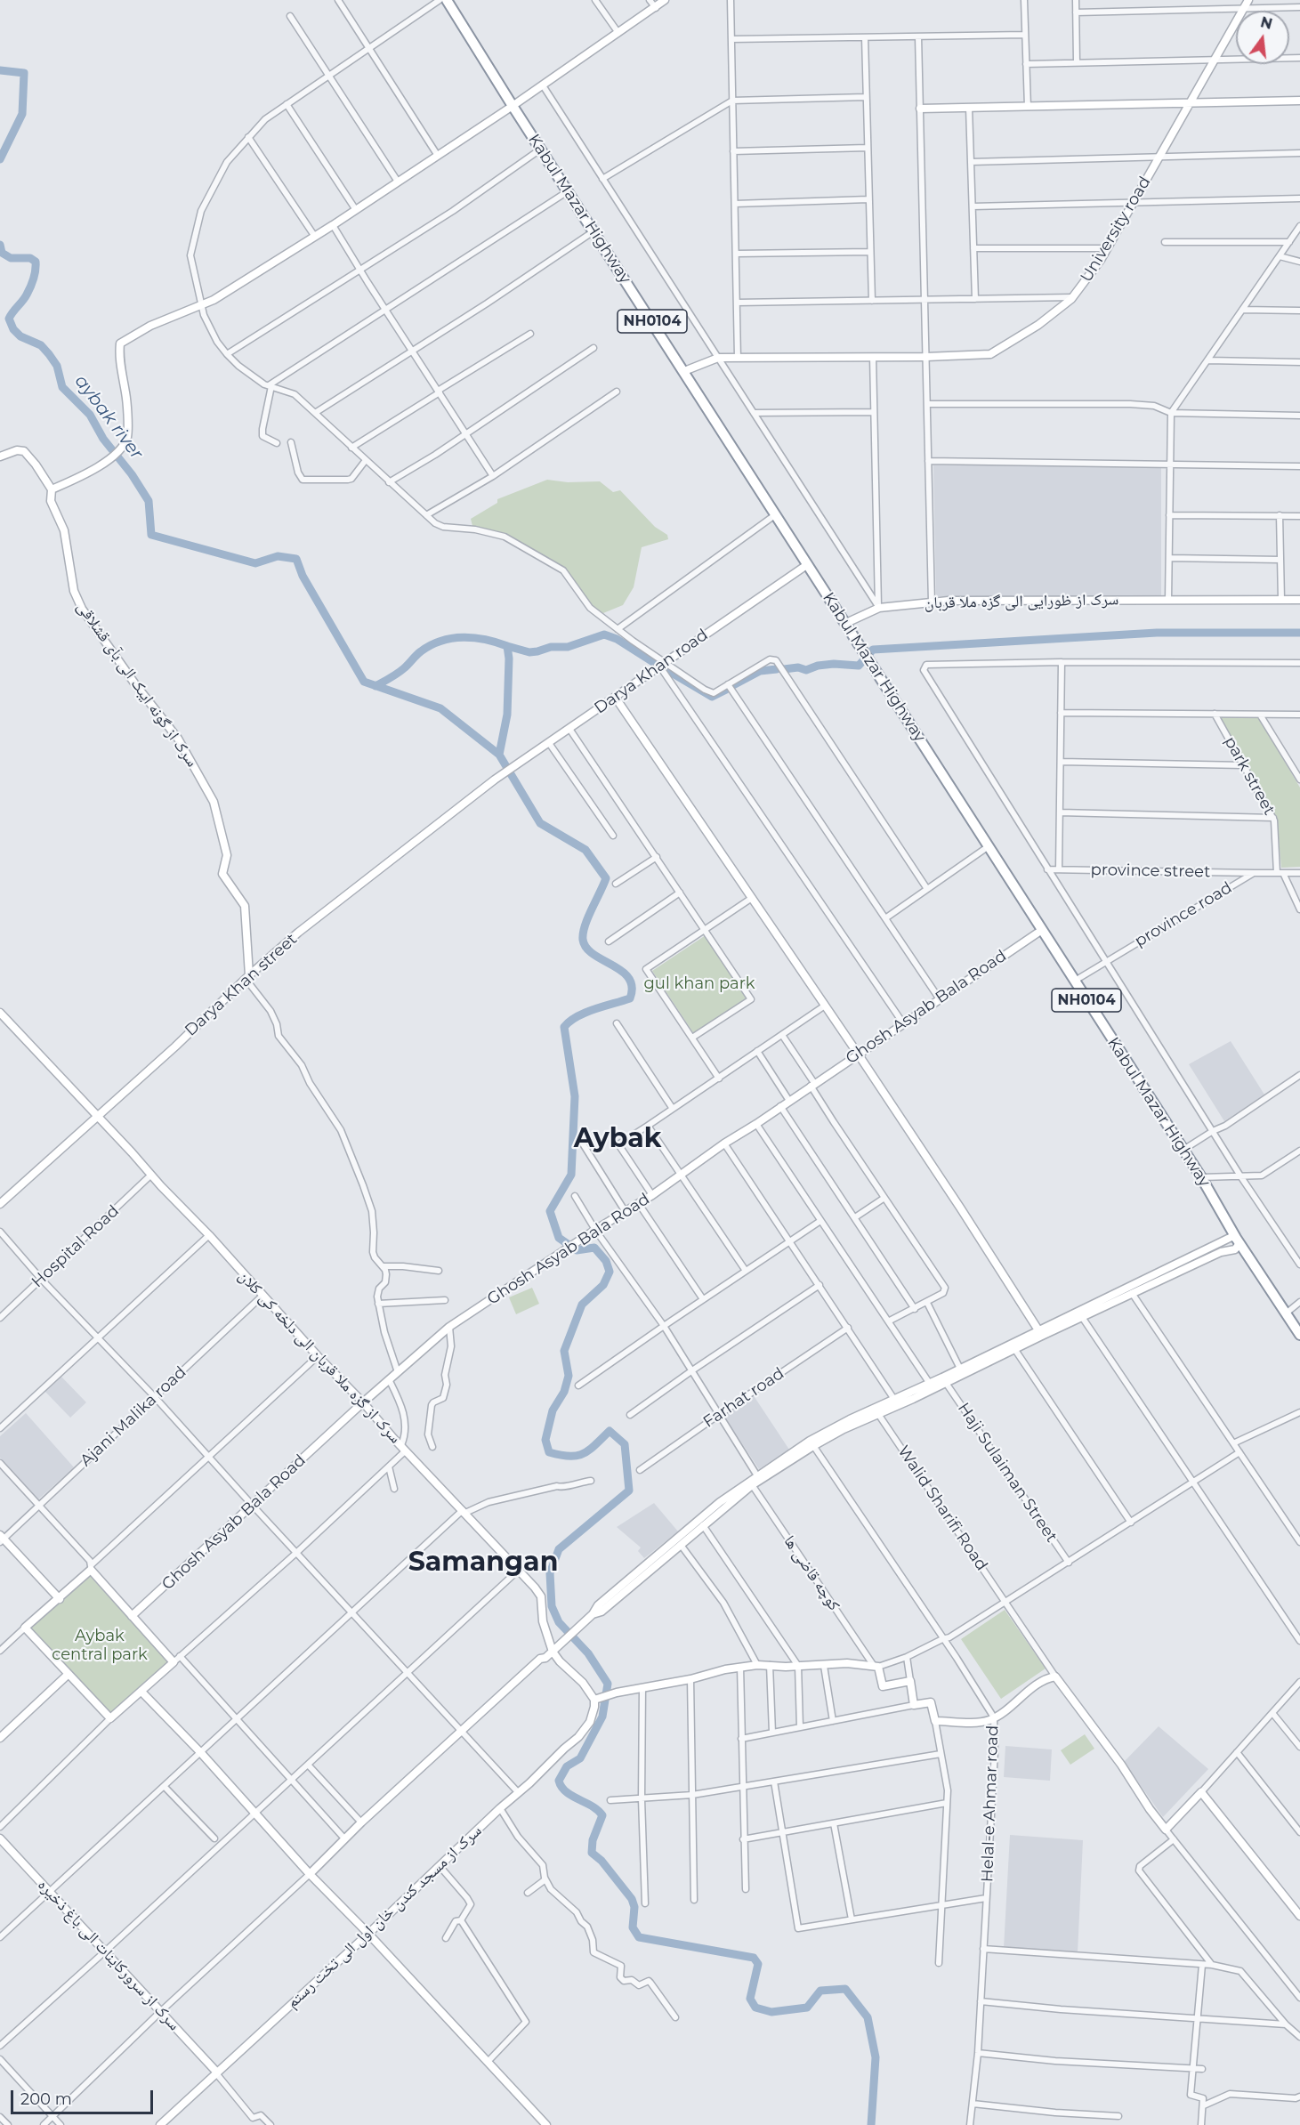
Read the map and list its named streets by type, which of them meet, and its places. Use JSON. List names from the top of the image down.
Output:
{
  "streets": {
    "highway": ["Kabul Mazar Highway", "NH0104"],
    "street": [
      "University road",
      "سرک از ظورایی الی گزه ملا قربان",
      "Darya Khan road",
      "سرک از گونه ایبک الی بآی قشلاقی",
      "park street",
      "province street",
      "province road",
      "Darya Khan street",
      "Ghosh Asyab Bala Road",
      "Hospital Road",
      "سرک از گزه ملا قربان الی دلخه کی کلان",
      "Farhat road",
      "Ajani Malika road",
      "Haji Sulaiman Street",
      "Walid Sharifi Road",
      "کوچه قاضی ها",
      "Helal-e Ahmar road",
      "سرک از مسجد کندن خان اول الی تخت رستم",
      "سرک از سرورکاینات الی باغ ذخیره"
    ]
  },
  "crossings": [
    ["Kabul Mazar Highway", "University road"],
    ["Kabul Mazar Highway", "سرک از ظورایی الی گزه ملا قربان"],
    ["Kabul Mazar Highway", "Darya Khan road"],
    ["Kabul Mazar Highway", "province road"],
    ["Kabul Mazar Highway", "Ghosh Asyab Bala Road"],
    ["Darya Khan road", "Darya Khan street"],
    ["سرک از گونه ایبک الی بآی قشلاقی", "Darya Khan street"],
    ["province street", "province road"],
    ["Darya Khan street", "سرک از گزه ملا قربان الی دلخه کی کلان"],
    ["Ghosh Asyab Bala Road", "سرک از گزه ملا قربان الی دلخه کی کلان"],
    ["Hospital Road", "سرک از گزه ملا قربان الی دلخه کی کلان"],
    ["سرک از گزه ملا قربان الی دلخه کی کلان", "Ajani Malika road"],
    ["سرک از گزه ملا قربان الی دلخه کی کلان", "سرک از مسجد کندن خان اول الی تخت رستم"],
    ["سرک از مسجد کندن خان اول الی تخت رستم", "سرک از سرورکاینات الی باغ ذخیره"]
  ],
  "districts": ["Aybak", "Samangan"],
  "water": ["aybak river"],
  "parks": ["gul khan park", "Aybak central park"],
  "scale_bar": "200 m",
  "north": "top"
}
